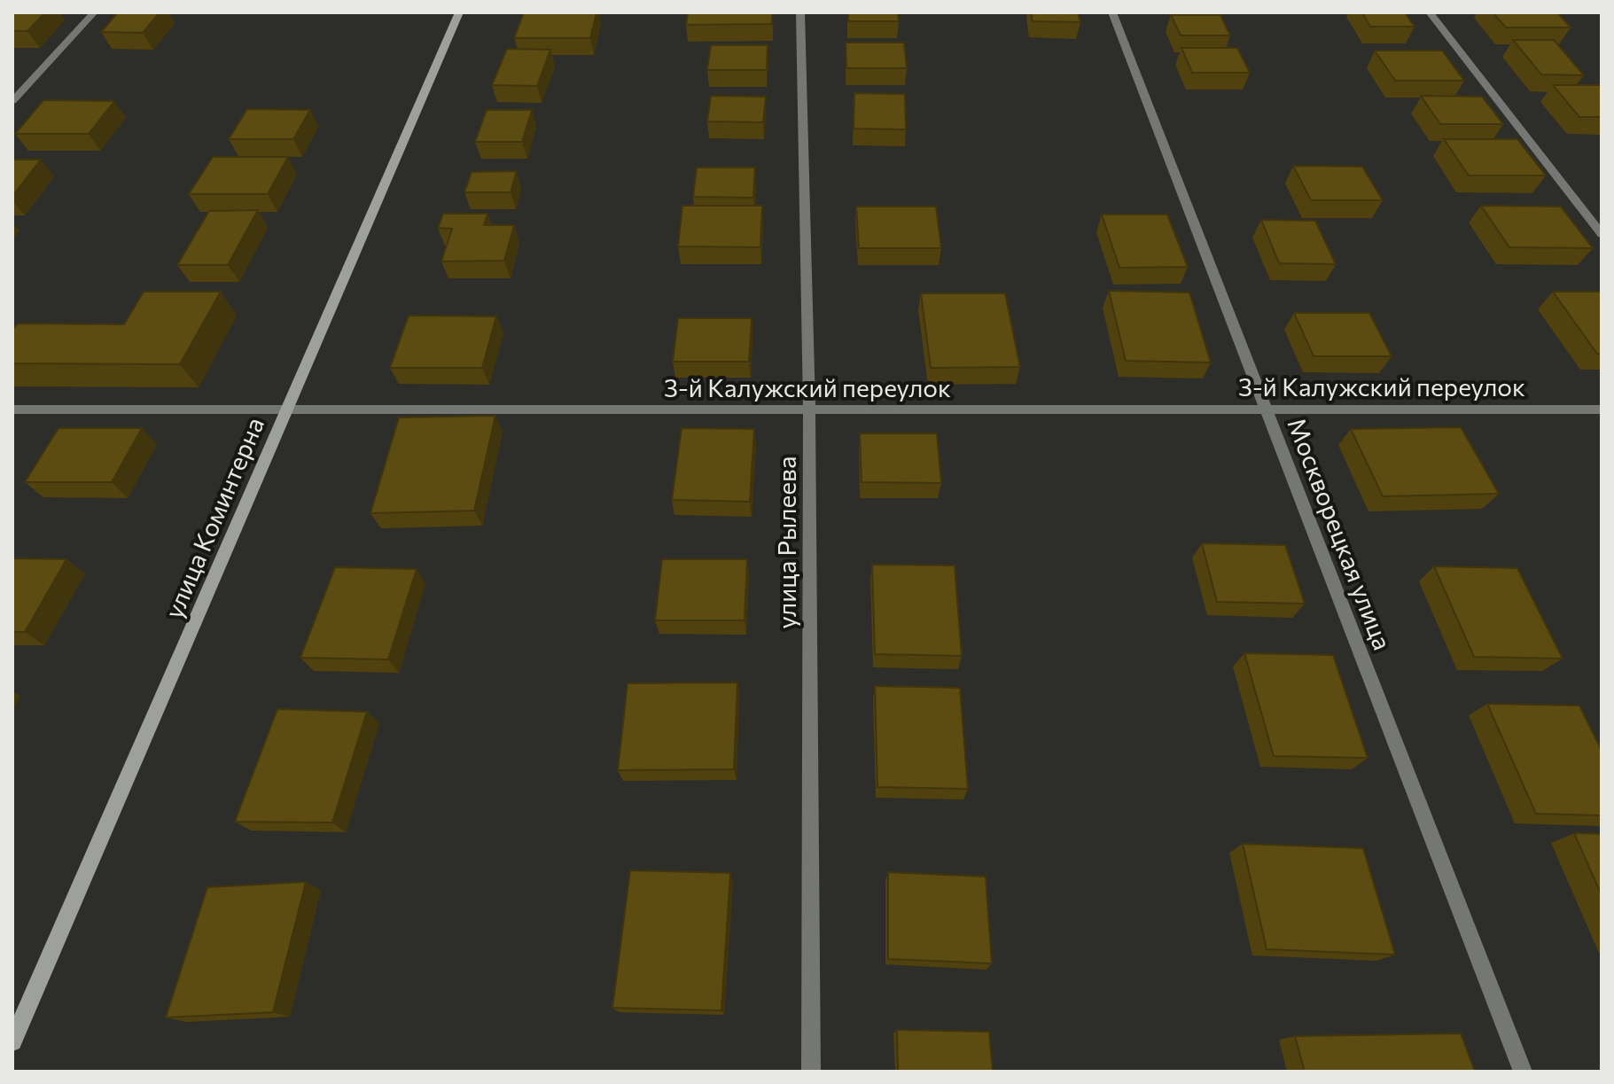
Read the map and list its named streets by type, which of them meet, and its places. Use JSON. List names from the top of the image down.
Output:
{
  "streets": {
    "street": [
      "3-й Калужский переулок",
      "улица Коминтерна",
      "Москворецкая улица",
      "улица Рылеева"
    ]
  },
  "crossings": [
    ["3-й Калужский переулок", "улица Коминтерна"],
    ["3-й Калужский переулок", "Москворецкая улица"],
    ["3-й Калужский переулок", "улица Рылеева"]
  ]
}
